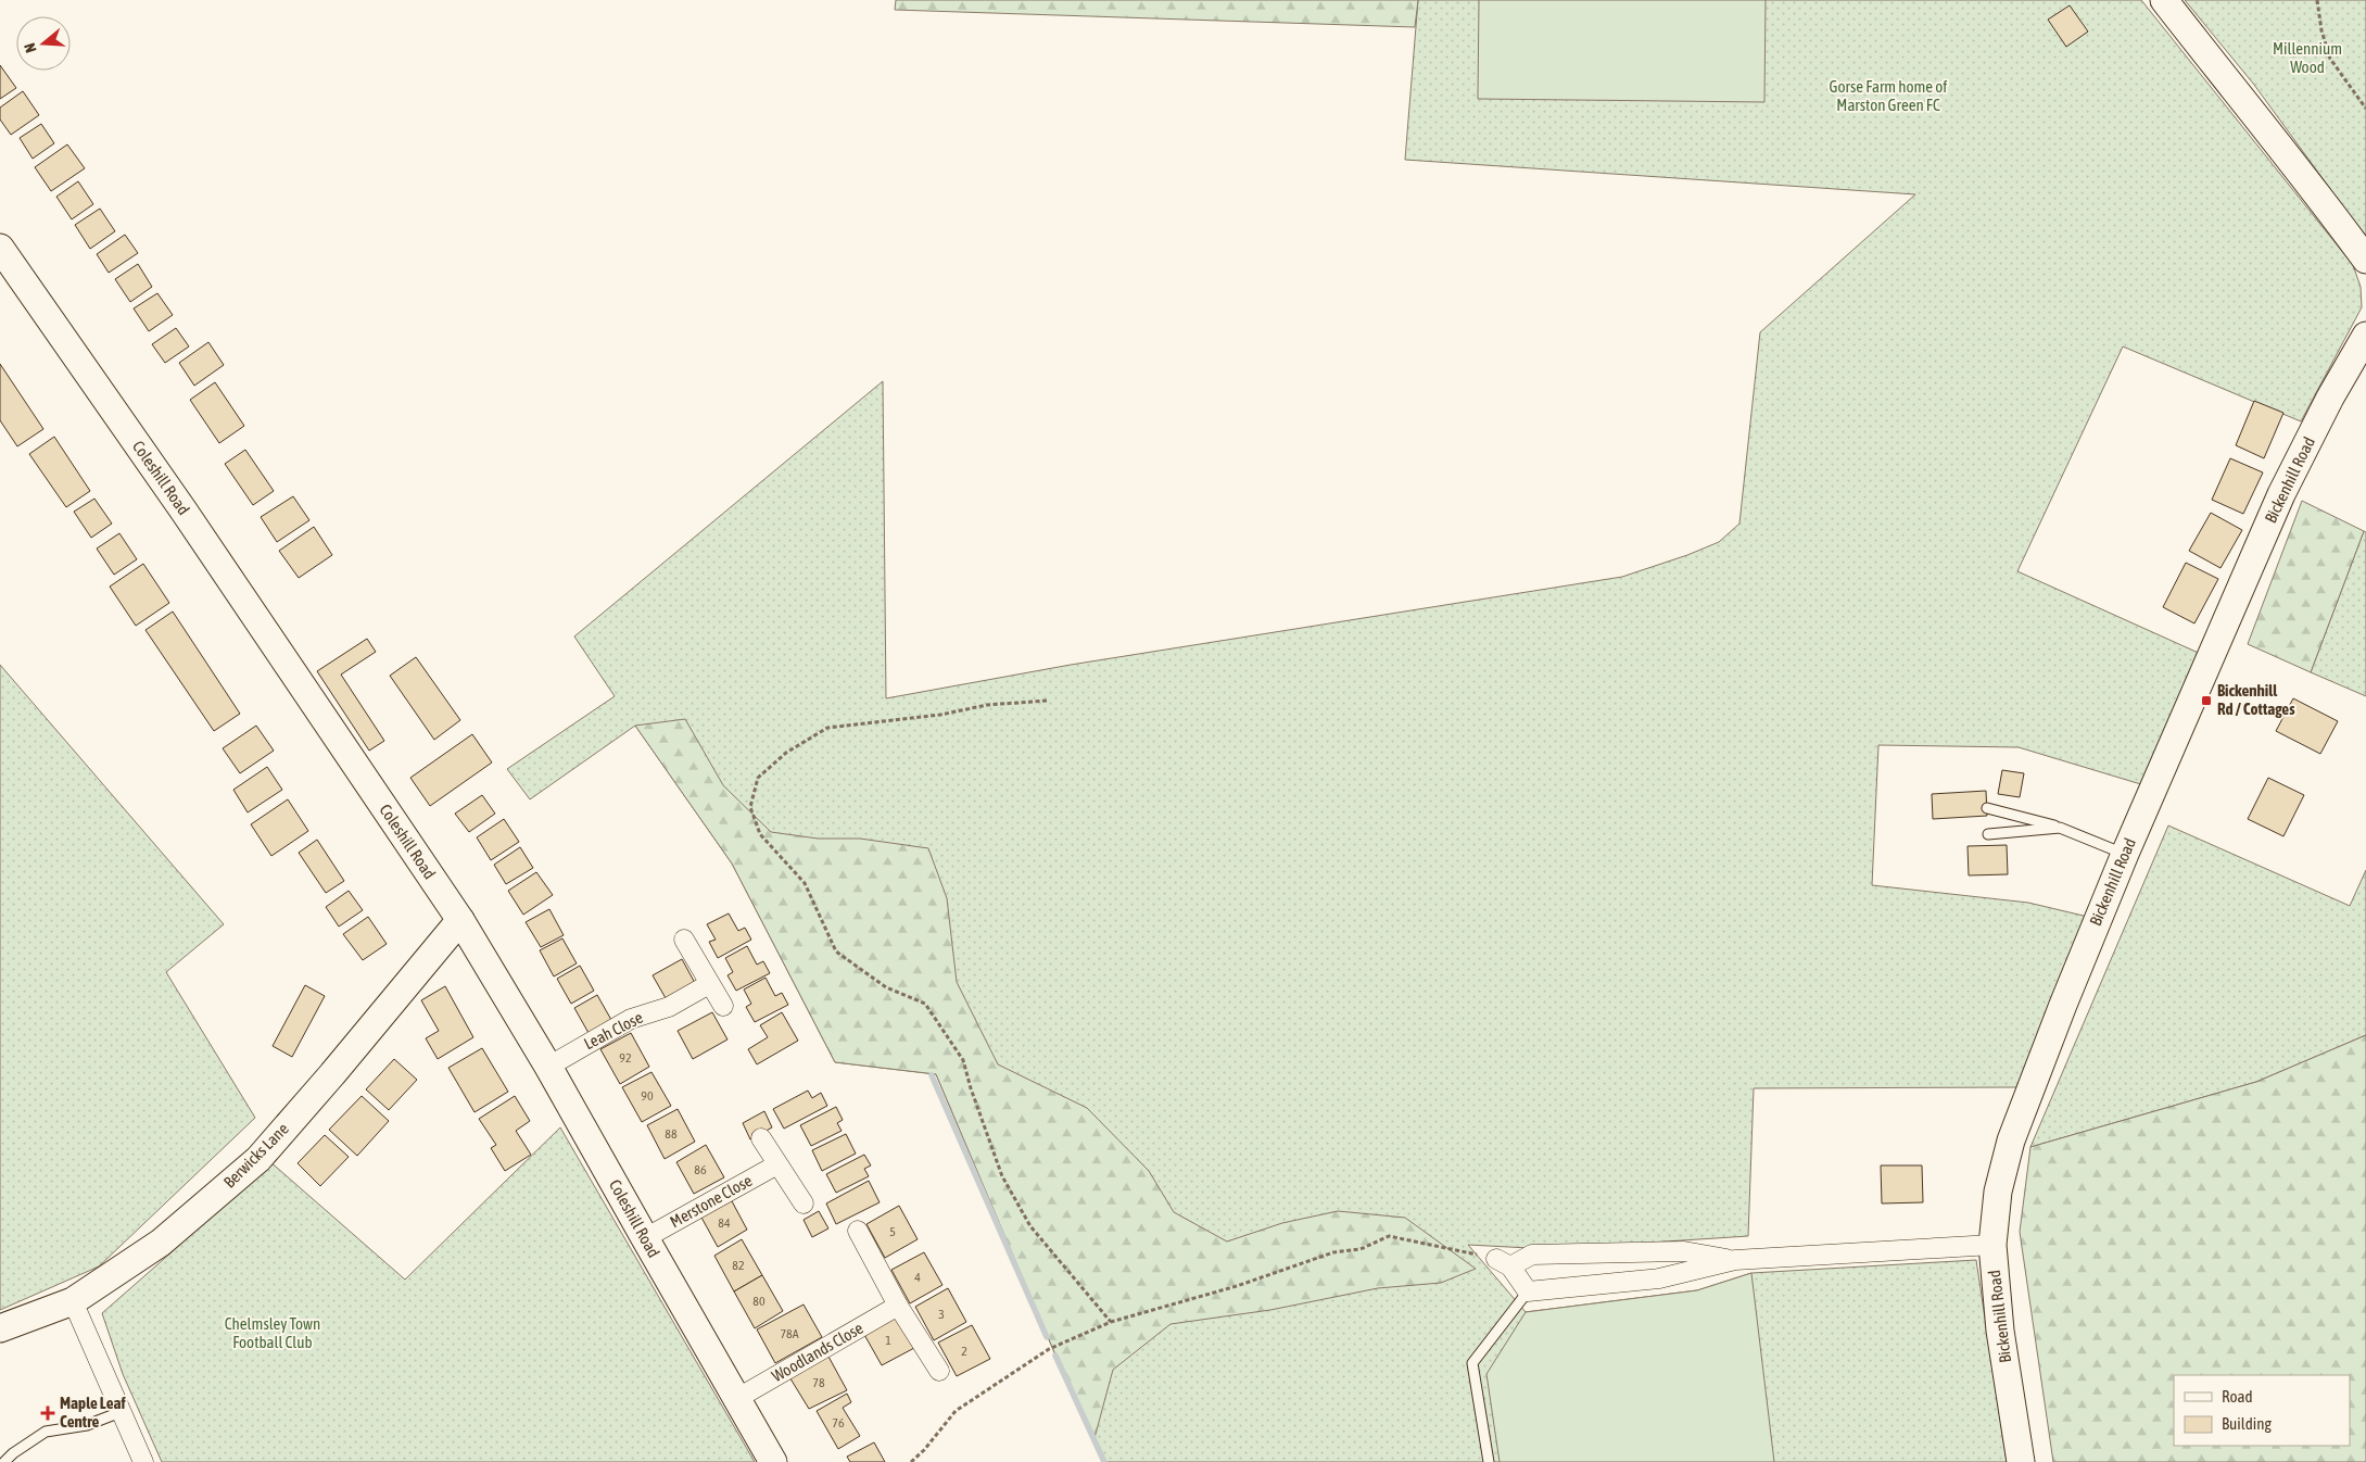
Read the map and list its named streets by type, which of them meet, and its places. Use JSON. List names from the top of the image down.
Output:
{
  "streets": {
    "street": [
      "Coleshill Road",
      "Bickenhill Road",
      "Leah Close",
      "Berwicks Lane",
      "Merstone Close",
      "Woodlands Close"
    ]
  },
  "crossings": [
    ["Coleshill Road", "Leah Close"],
    ["Coleshill Road", "Berwicks Lane"],
    ["Coleshill Road", "Merstone Close"],
    ["Coleshill Road", "Woodlands Close"]
  ],
  "parks": ["Millennium Wood", "Gorse Farm home of Marston Green FC", "Chelmsley Town Football Club"],
  "places": {
    "transit": ["Bickenhill Rd / Cottages"],
    "health": ["Maple Leaf Centre"]
  },
  "house_numbers": [
    "92",
    "90",
    "88",
    "86",
    "84",
    "5",
    "82",
    "4",
    "80",
    "3",
    "78A",
    "1",
    "2",
    "78",
    "76"
  ],
  "legend": ["Road", "Building"],
  "north": "left"
}
